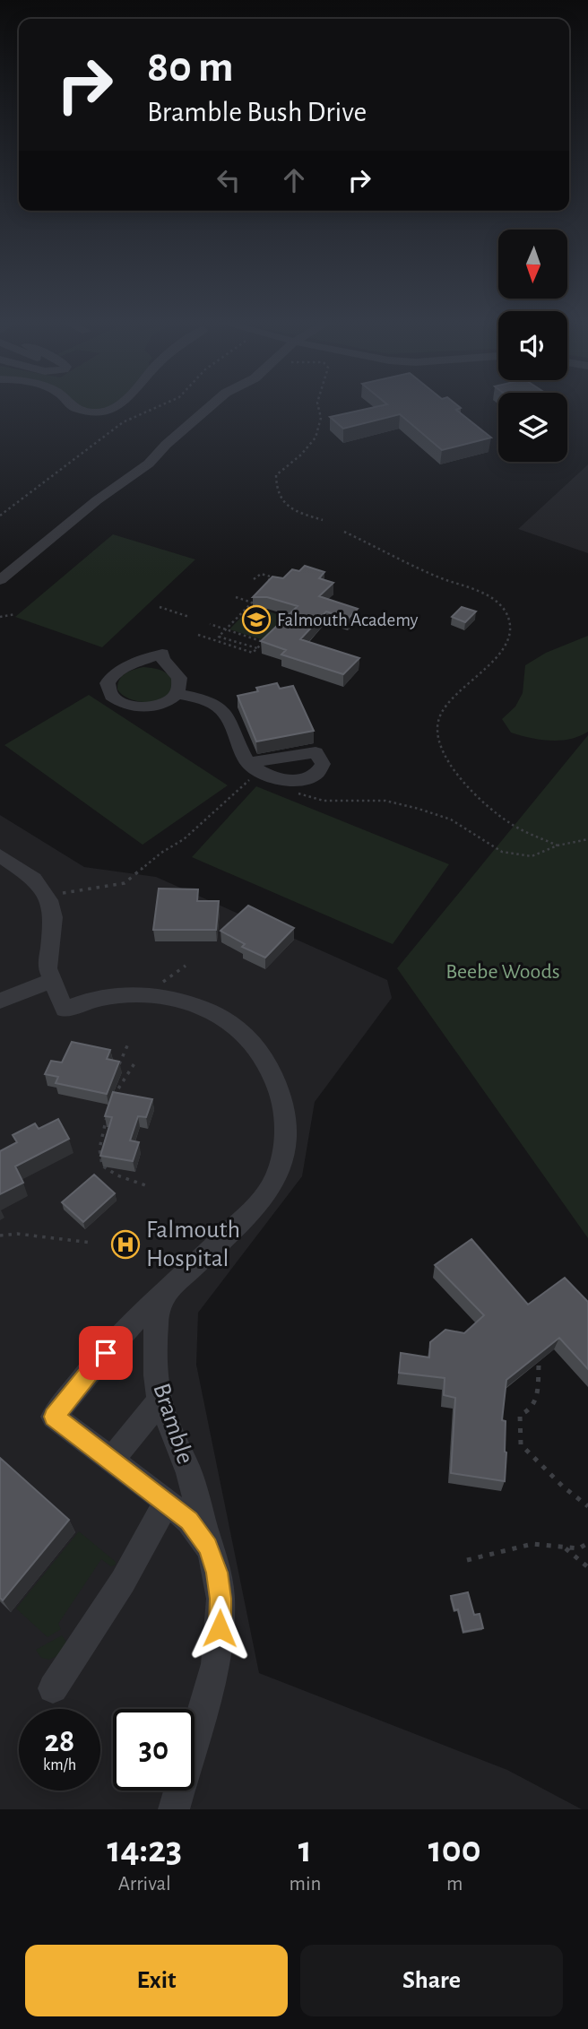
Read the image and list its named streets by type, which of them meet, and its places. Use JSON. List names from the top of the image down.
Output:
{
  "streets": {
    "street": ["Bramble"]
  },
  "parks": ["Beebe Woods"],
  "places": {
    "school or university": ["Falmouth Academy"],
    "hospital": ["Falmouth Hospital"]
  },
  "north": "bottom",
  "page": {
    "turn": ["80 m", "Bramble Bush Drive"],
    "speed": "28 km/h",
    "limit": "30",
    "eta": [
      "14:23",
      "Arrival",
      "1",
      "min",
      "100",
      "m"
    ],
    "buttons": ["Exit", "Share"]
  }
}
